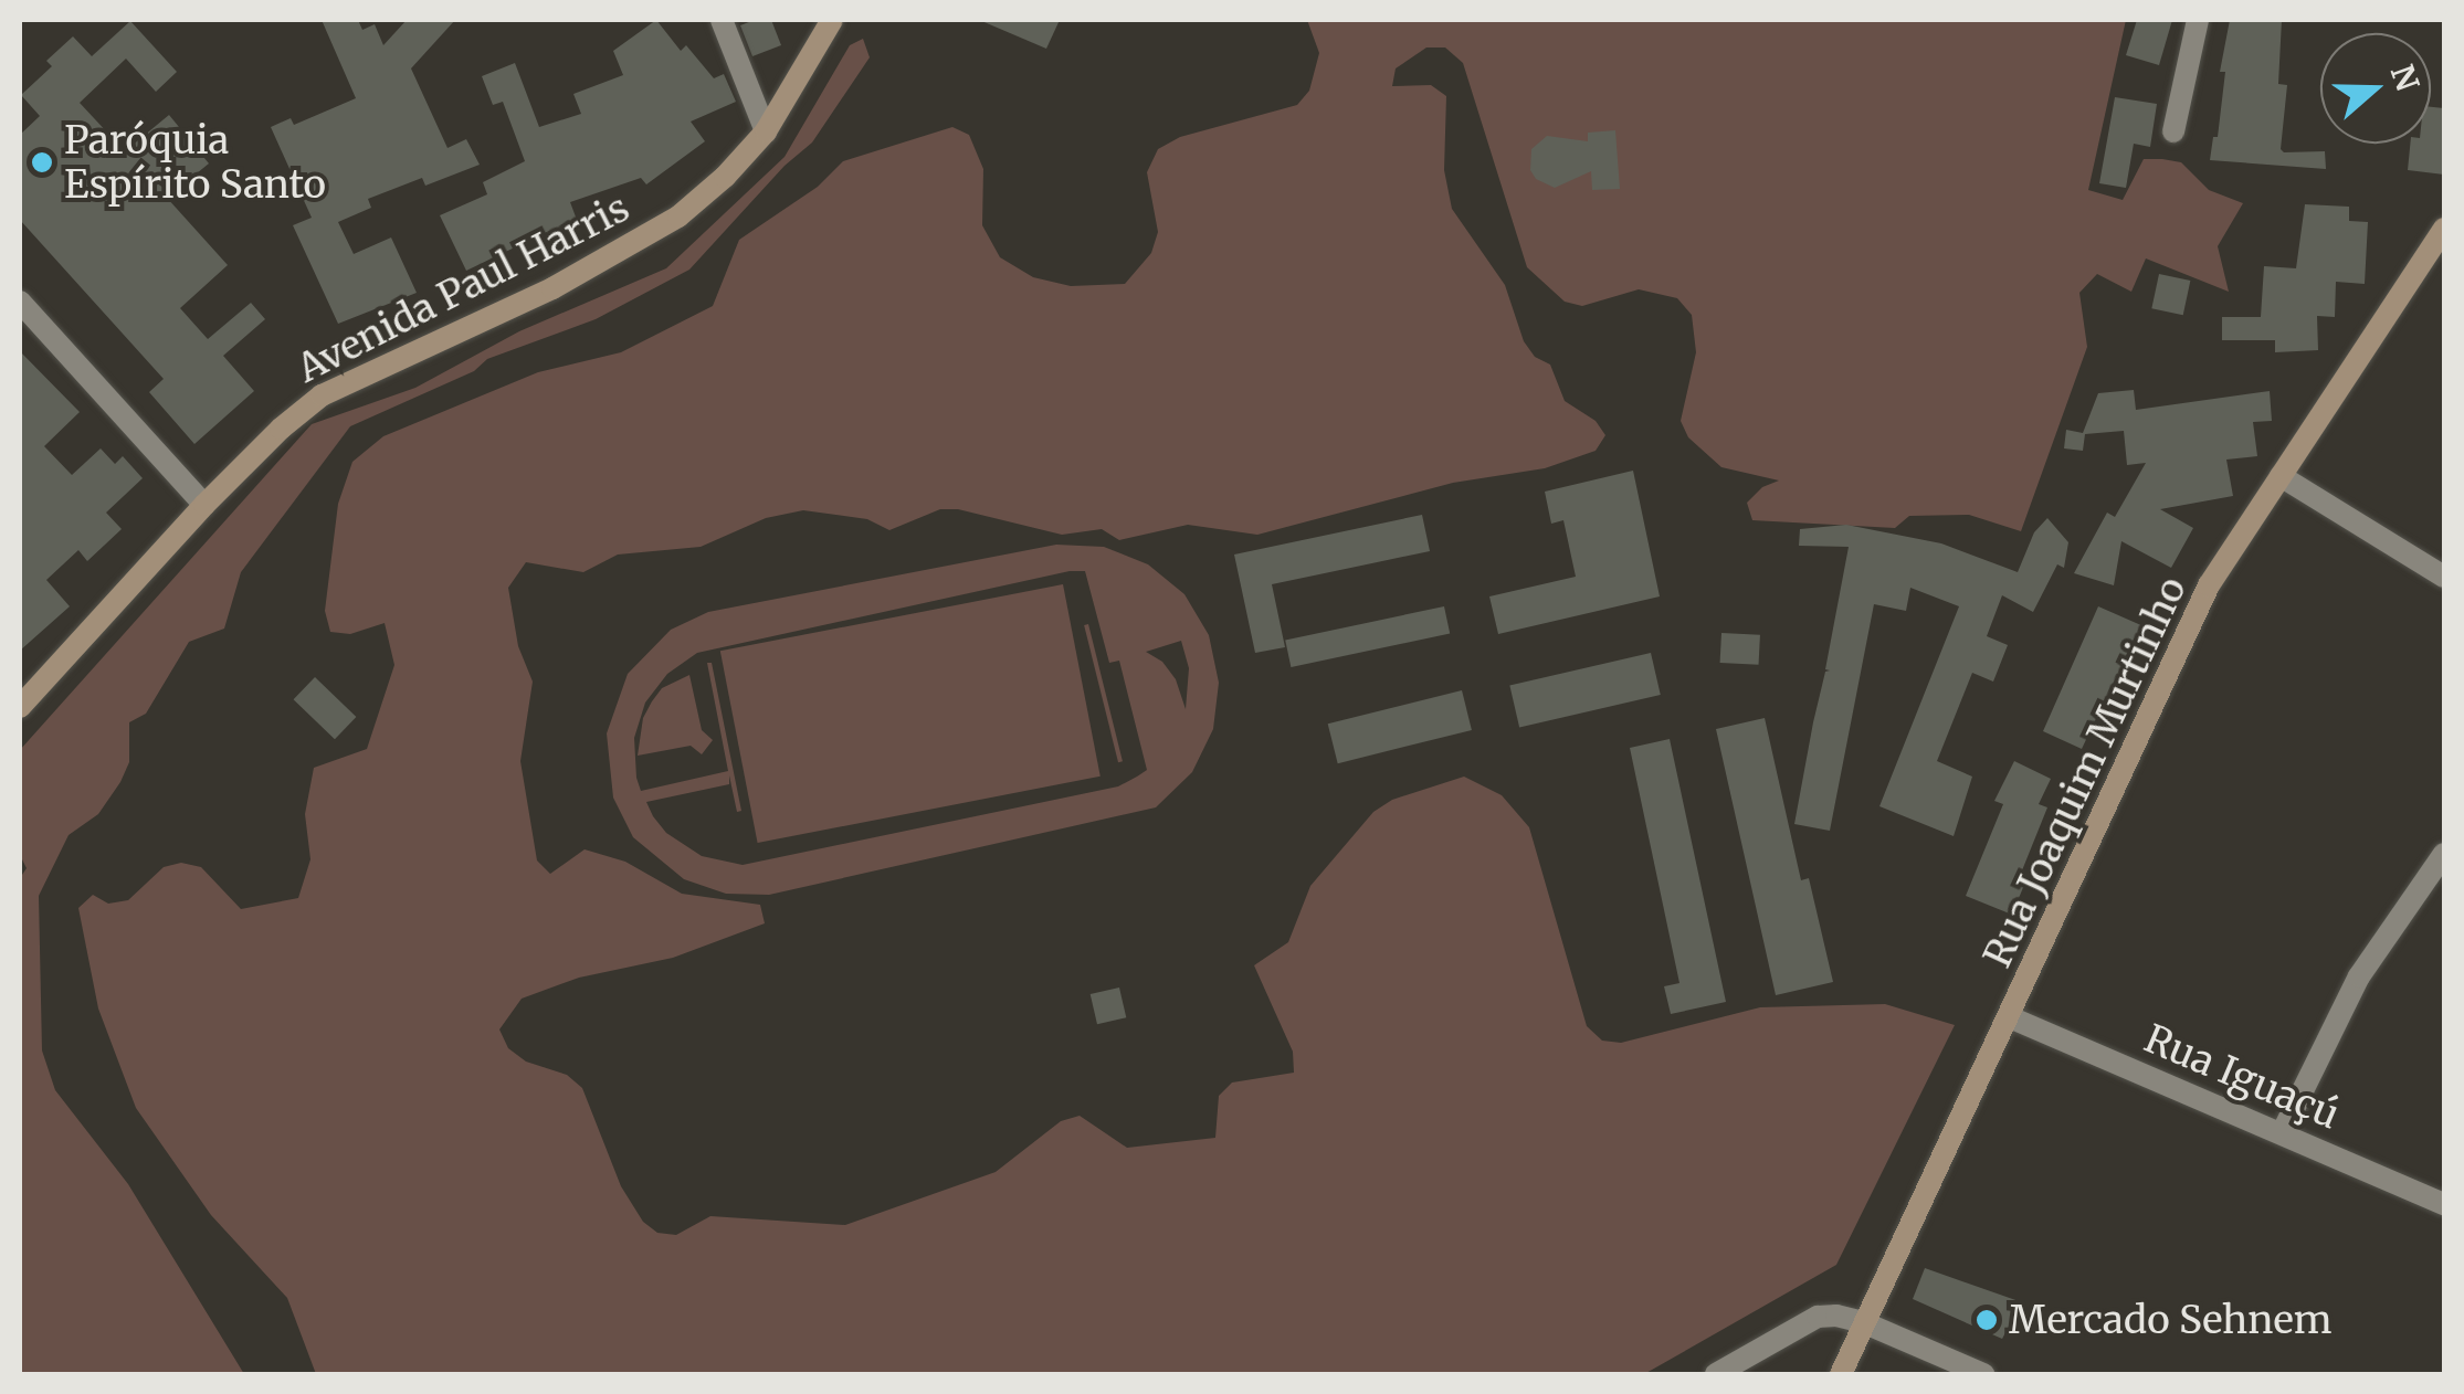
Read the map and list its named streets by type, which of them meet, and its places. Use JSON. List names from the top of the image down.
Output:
{
  "streets": {
    "main road": ["Avenida Paul Harris", "Rua Joaquim Murtinho"],
    "street": ["Rua Iguaçú"]
  },
  "crossings": [
    ["Rua Joaquim Murtinho", "Rua Iguaçú"]
  ],
  "places": ["Paróquia Espírito Santo", "Mercado Sehnem"],
  "north": "right"
}
